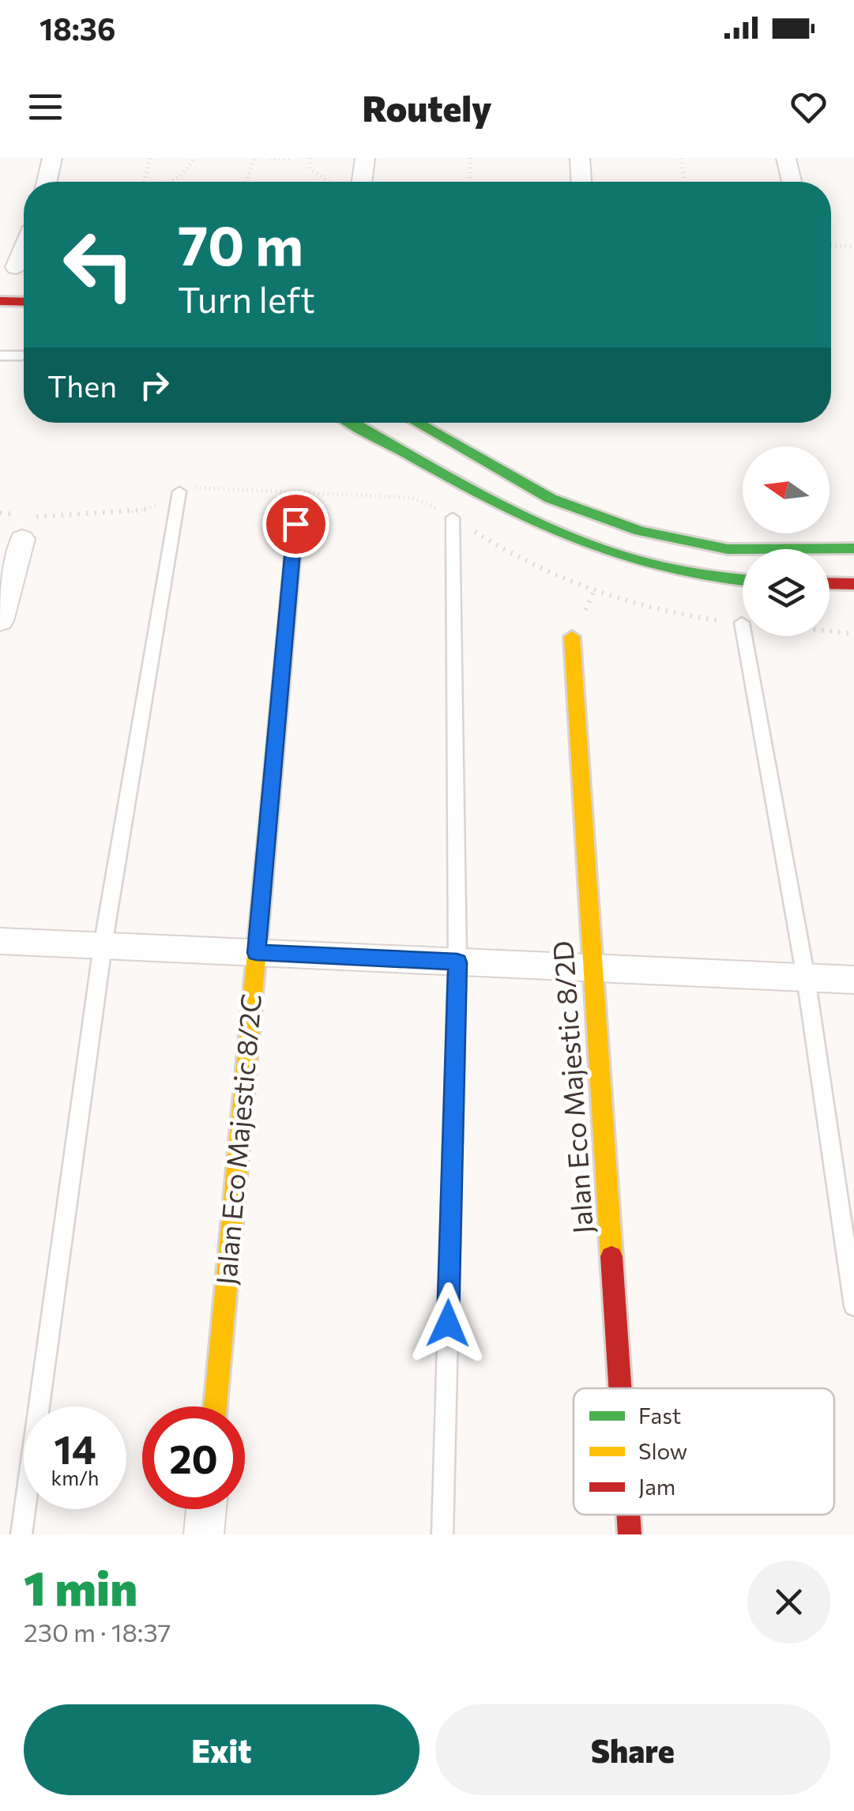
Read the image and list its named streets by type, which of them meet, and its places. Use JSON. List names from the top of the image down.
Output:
{
  "streets": {
    "street": ["Jalan Eco Majestic 8/2D", "Jalan Eco Majestic 8/2C"]
  },
  "legend": ["Fast", "Slow", "Jam"],
  "north": "left",
  "page": {
    "status": "18:36",
    "header": "Routely",
    "turn": ["70 m", "Turn left"],
    "then": "Then",
    "speed": "14 km/h",
    "limit": "20",
    "heading": ["1 min", "230 m · 18:37"],
    "buttons": ["Exit", "Share"]
  }
}
